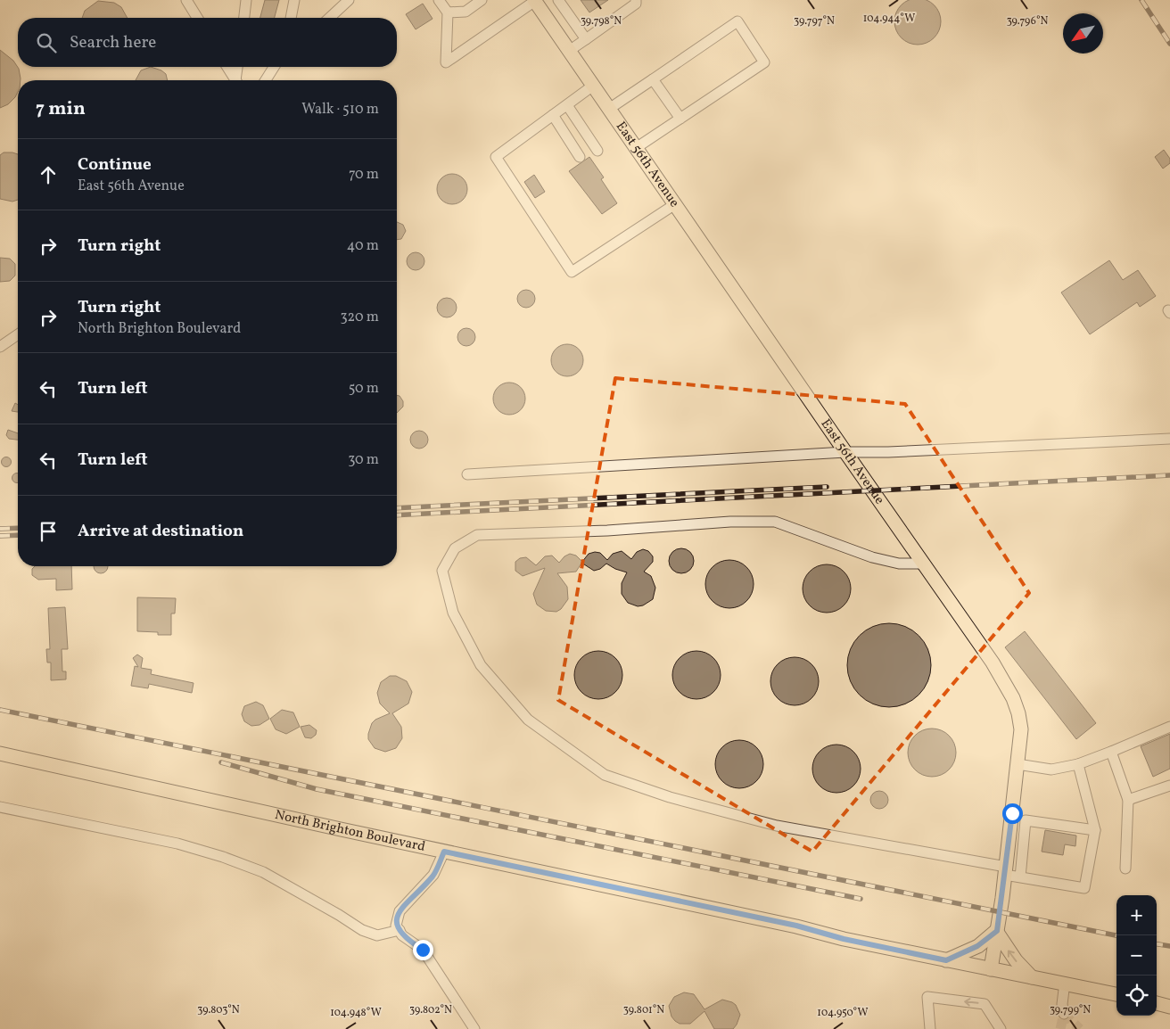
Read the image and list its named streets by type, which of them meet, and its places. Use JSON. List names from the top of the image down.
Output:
{
  "streets": {
    "main road": ["East 56th Avenue", "North Brighton Boulevard"]
  },
  "crossings": [
    ["East 56th Avenue", "North Brighton Boulevard"]
  ],
  "north": "bottom left",
  "page": {
    "search": "Search here",
    "heading": ["7 min", "Walk · 510 m"],
    "list": [
      ["Continue", "East 56th Avenue", "70 m"],
      ["Turn right", "40 m"],
      ["Turn right", "North Brighton Boulevard", "320 m"],
      ["Turn left", "50 m"],
      ["Turn left", "30 m"],
      "Arrive at destination"
    ],
    "map_buttons": ["+", "−"]
  },
  "coordinates": [
    "104.944°W",
    "39.798°N",
    "39.797°N",
    "39.796°N",
    "39.803°N",
    "39.802°N",
    "39.801°N",
    "39.799°N",
    "104.948°W",
    "104.950°W"
  ]
}
